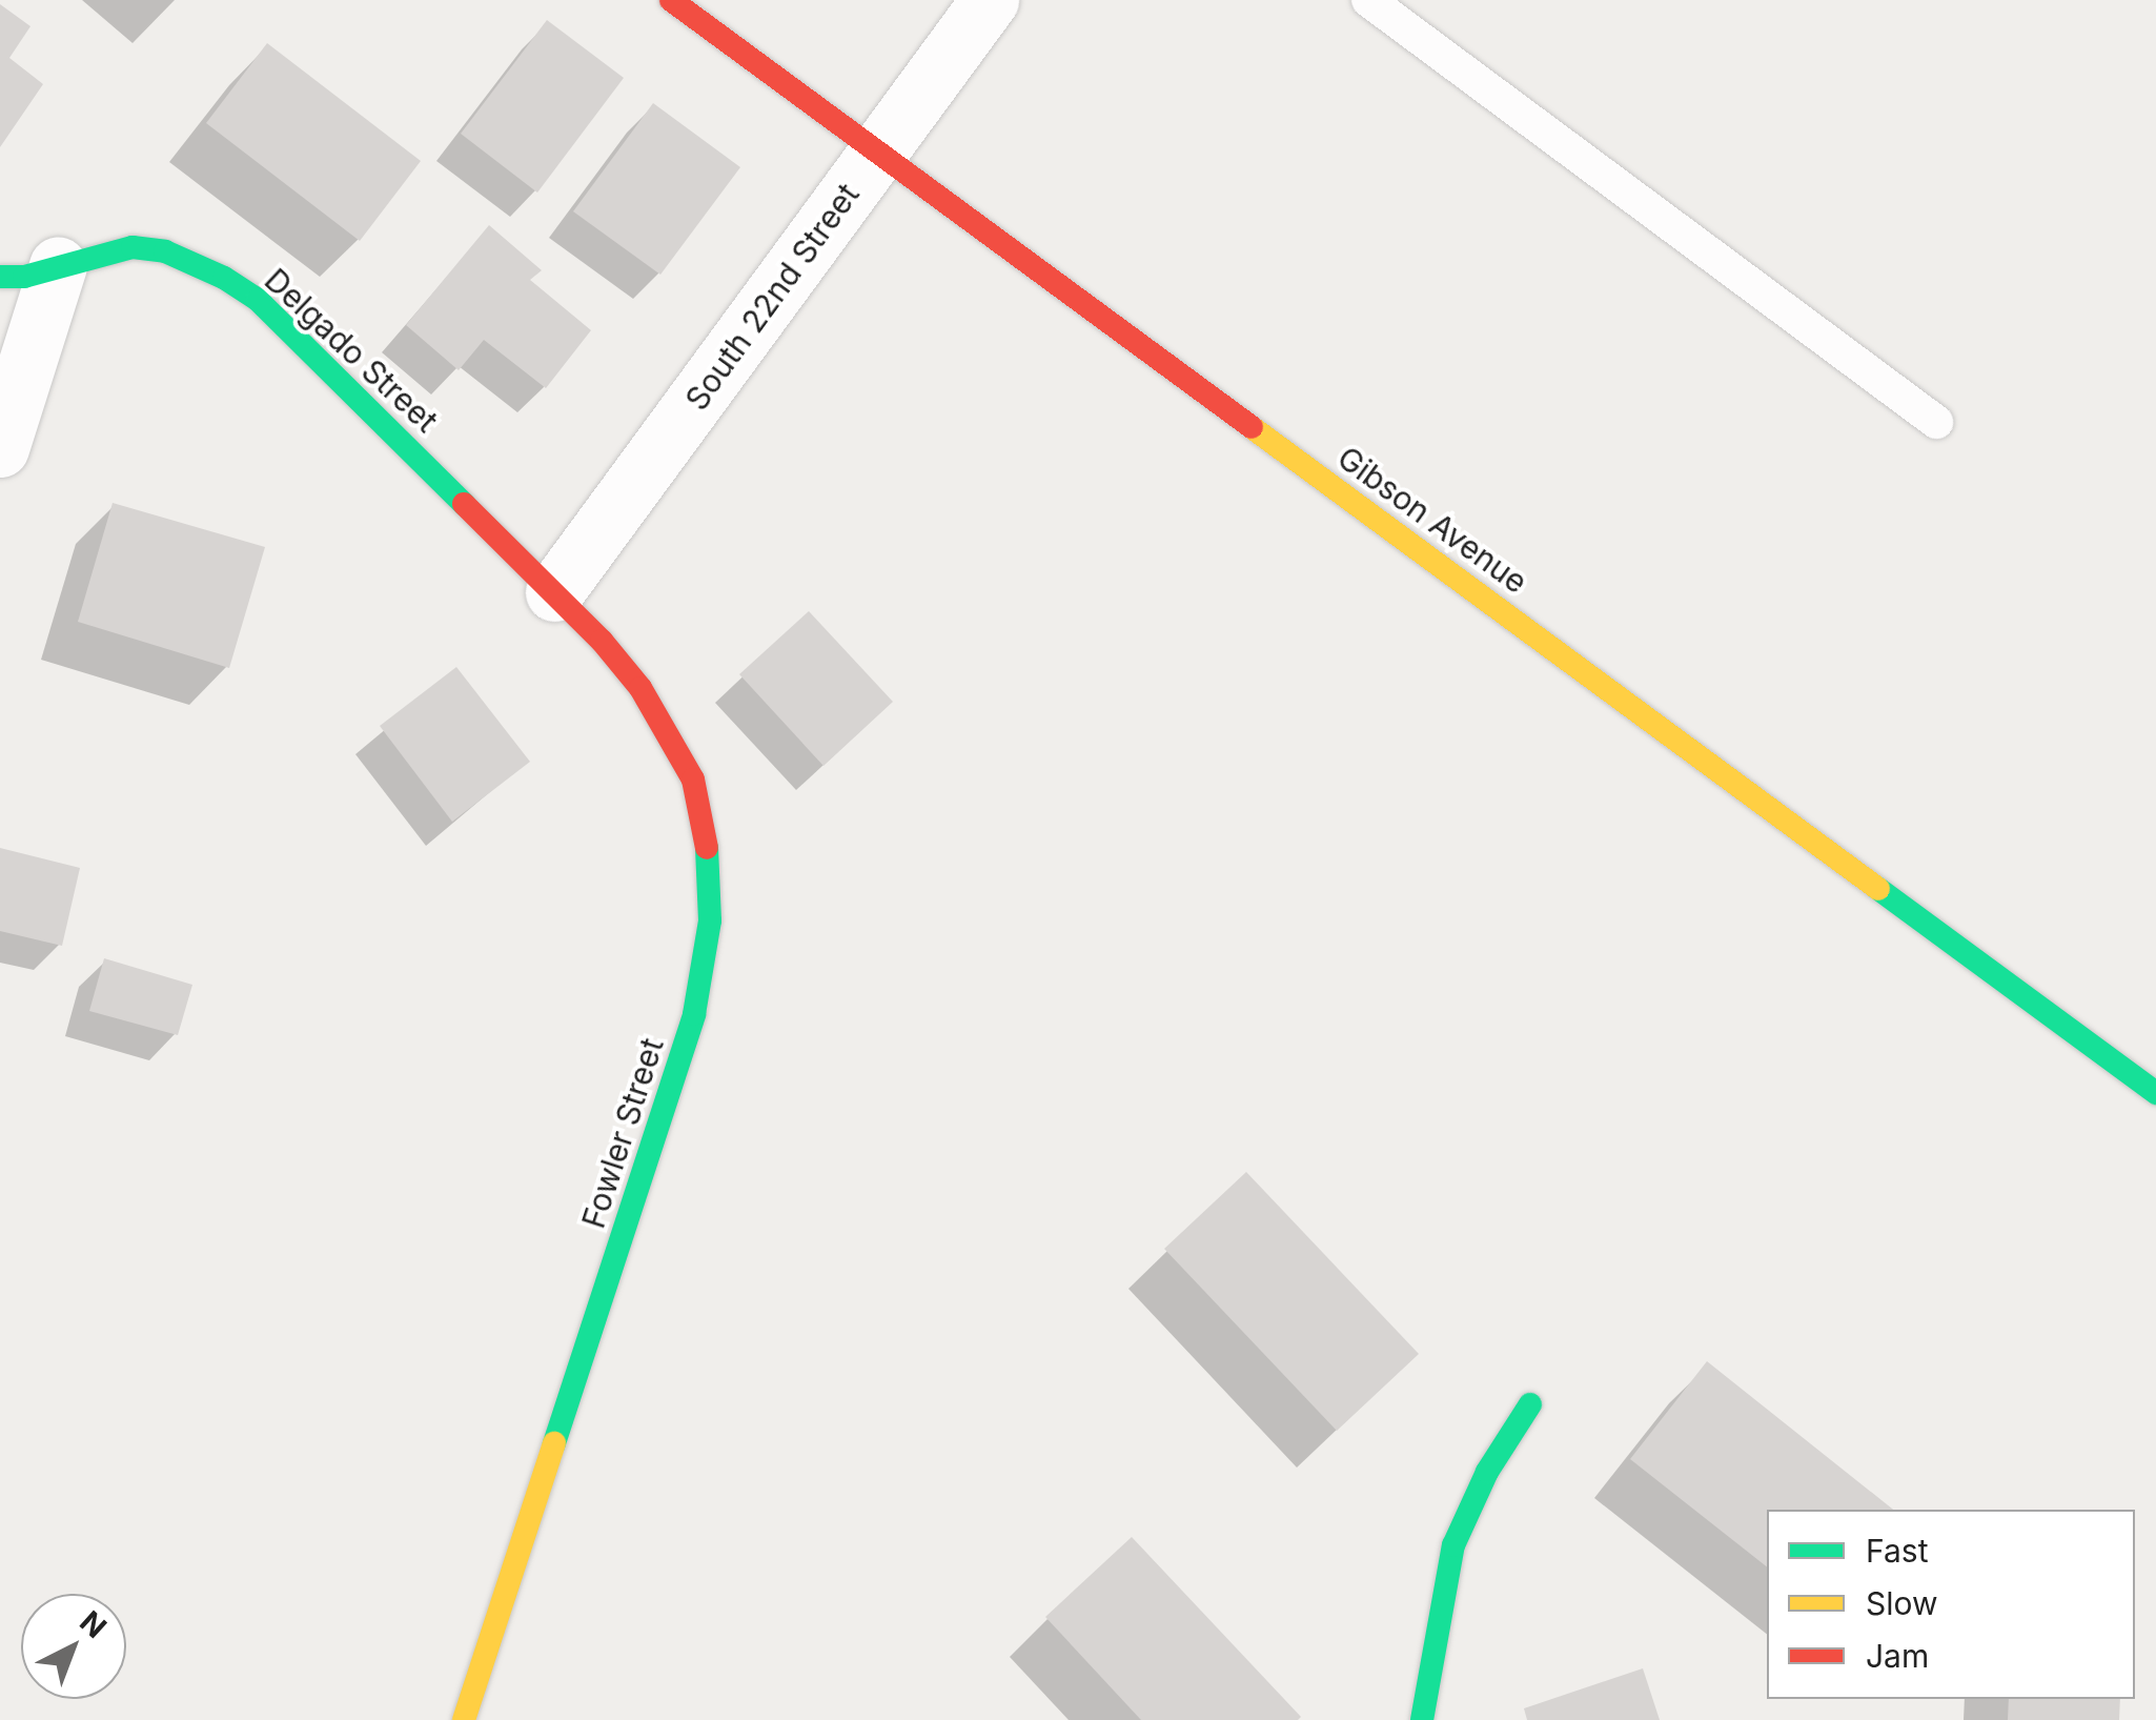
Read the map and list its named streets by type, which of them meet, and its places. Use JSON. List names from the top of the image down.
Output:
{
  "streets": {
    "street": [
      "South 22nd Street",
      "Delgado Street",
      "Gibson Avenue",
      "Fowler Street"
    ]
  },
  "crossings": [
    ["South 22nd Street", "Delgado Street"],
    ["South 22nd Street", "Gibson Avenue"],
    ["South 22nd Street", "Fowler Street"],
    ["Delgado Street", "Fowler Street"]
  ],
  "legend": ["Fast", "Slow", "Jam"],
  "north": "top right"
}
